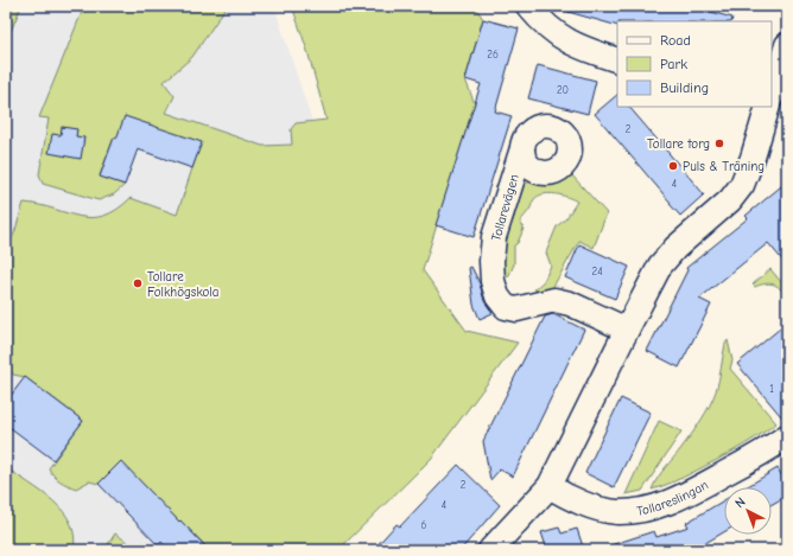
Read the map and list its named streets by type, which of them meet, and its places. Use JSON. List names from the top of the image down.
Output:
{
  "streets": {
    "street": ["Tollarevägen", "Tollareslingan"]
  },
  "places": ["Tollare torg", "Puls & Träning", "Tollare Folkhögskola"],
  "house_numbers": [
    "26",
    "20",
    "2",
    "4",
    "24",
    "1",
    "2",
    "4",
    "6"
  ],
  "legend": ["Road", "Park", "Building"],
  "north": "top left"
}
